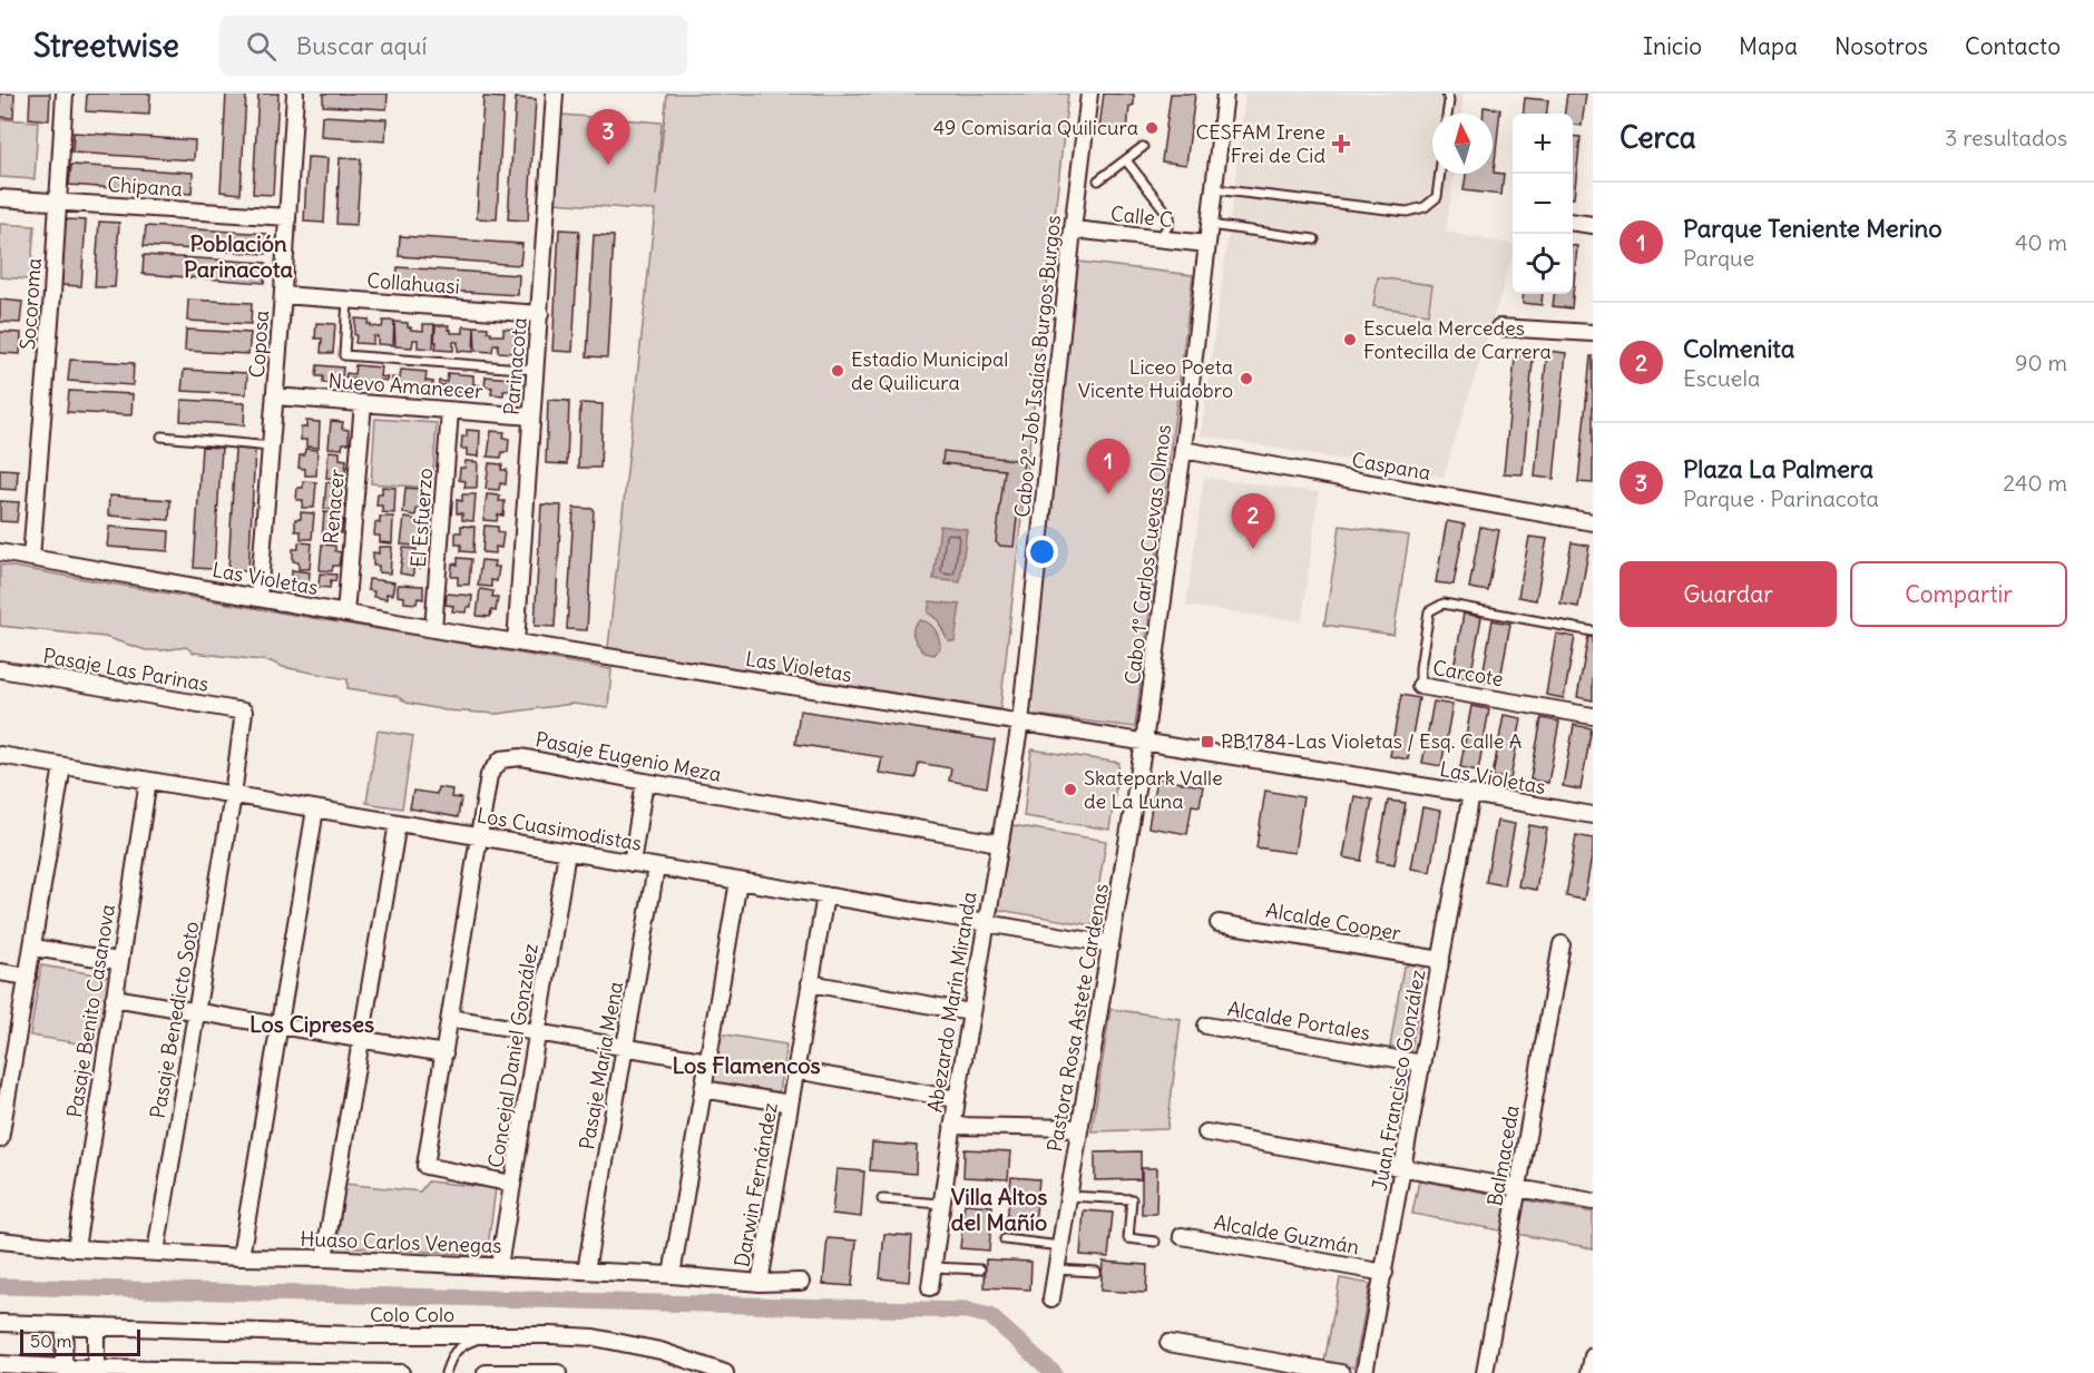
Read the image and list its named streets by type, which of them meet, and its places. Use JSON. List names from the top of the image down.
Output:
{
  "streets": {
    "street": [
      "Chipana",
      "Calle C",
      "Collahuasi",
      "Socoroma",
      "Coposa",
      "Parinacota",
      "Cabo 2° Job Isaías Burgos Burgos",
      "Nuevo Amanecer",
      "Caspana",
      "Renacer",
      "El Esfuerzo",
      "Cabo 1° Carlos Cuevas Olmos",
      "Las Violetas",
      "Pasaje Las Parinas",
      "Carcote",
      "Pasaje Eugenio Meza",
      "Los Cuasimodistas",
      "Alcalde Cooper",
      "Abezardo Marín Miranda",
      "Pasaje Benito Casanova",
      "Pastora Rosa Astete Cardenas",
      "Pasaje Benedicto Soto",
      "Alcalde Portales",
      "Concejal Daniel González",
      "Pasaje Maria Mena",
      "Juan Francisco González",
      "Balmaceda",
      "Darwin Fernández",
      "Alcalde Guzmán",
      "Huaso Carlos Venegas",
      "Colo Colo"
    ]
  },
  "crossings": [
    ["Chipana", "Socoroma"],
    ["Chipana", "Coposa"],
    ["Calle C", "Cabo 2° Job Isaías Burgos Burgos"],
    ["Calle C", "Cabo 1° Carlos Cuevas Olmos"],
    ["Collahuasi", "Coposa"],
    ["Collahuasi", "Parinacota"],
    ["Socoroma", "Las Violetas"],
    ["Coposa", "Nuevo Amanecer"],
    ["Coposa", "Las Violetas"],
    ["Parinacota", "Nuevo Amanecer"],
    ["Parinacota", "Las Violetas"],
    ["Cabo 2° Job Isaías Burgos Burgos", "Las Violetas"],
    ["Cabo 2° Job Isaías Burgos Burgos", "Abezardo Marín Miranda"],
    ["Nuevo Amanecer", "Renacer"],
    ["Nuevo Amanecer", "El Esfuerzo"],
    ["Caspana", "Cabo 1° Carlos Cuevas Olmos"],
    ["Renacer", "Las Violetas"],
    ["El Esfuerzo", "Las Violetas"],
    ["Cabo 1° Carlos Cuevas Olmos", "Las Violetas"],
    ["Cabo 1° Carlos Cuevas Olmos", "Pastora Rosa Astete Cardenas"],
    ["Las Violetas", "Abezardo Marín Miranda"],
    ["Las Violetas", "Pastora Rosa Astete Cardenas"],
    ["Las Violetas", "Juan Francisco González"],
    ["Pasaje Las Parinas", "Los Cuasimodistas"],
    ["Pasaje Las Parinas", "Pasaje Benedicto Soto"],
    ["Pasaje Eugenio Meza", "Los Cuasimodistas"],
    ["Pasaje Eugenio Meza", "Abezardo Marín Miranda"],
    ["Pasaje Eugenio Meza", "Concejal Daniel González"],
    ["Los Cuasimodistas", "Abezardo Marín Miranda"],
    ["Los Cuasimodistas", "Pasaje Benito Casanova"],
    ["Los Cuasimodistas", "Pastora Rosa Astete Cardenas"],
    ["Los Cuasimodistas", "Pasaje Benedicto Soto"],
    ["Los Cuasimodistas", "Concejal Daniel González"],
    ["Los Cuasimodistas", "Pasaje Maria Mena"],
    ["Los Cuasimodistas", "Darwin Fernández"],
    ["Alcalde Cooper", "Juan Francisco González"],
    ["Pasaje Benito Casanova", "Huaso Carlos Venegas"],
    ["Pasaje Benedicto Soto", "Huaso Carlos Venegas"],
    ["Alcalde Portales", "Juan Francisco González"],
    ["Concejal Daniel González", "Huaso Carlos Venegas"],
    ["Pasaje Maria Mena", "Huaso Carlos Venegas"],
    ["Juan Francisco González", "Alcalde Guzmán"],
    ["Darwin Fernández", "Huaso Carlos Venegas"]
  ],
  "districts": [
    "Población Parinacota",
    "Los Cipreses",
    "Los Flamencos",
    "Villa Altos del Mañío"
  ],
  "places": {
    "other": [
      "49 Comisaría Quilicura",
      "Escuela Mercedes Fontecilla de Carrera",
      "Estadio Municipal de Quilicura",
      "Liceo Poeta Vicente Huidobro",
      "Skatepark Valle de La Luna"
    ],
    "health": ["CESFAM Irene Frei de Cid"],
    "transit": ["PB1784-Las Violetas / Esq. Calle A"]
  },
  "scale_bar": "50 m",
  "north": "top",
  "page": {
    "header": "Streetwise",
    "search": "Buscar aquí",
    "nav": [
      "Inicio",
      "Mapa",
      "Nosotros",
      "Contacto"
    ],
    "heading": ["Cerca", "3 resultados"],
    "pins": ["3", "1", "2"],
    "map_buttons": ["+", "−"],
    "list": [
      {
        "mark": "1",
        "name": "Parque Teniente Merino",
        "note": "Parque",
        "value": "40 m"
      },
      {
        "mark": "2",
        "name": "Colmenita",
        "note": "Escuela",
        "value": "90 m"
      },
      {
        "mark": "3",
        "name": "Plaza La Palmera",
        "note": "Parque · Parinacota",
        "value": "240 m"
      }
    ],
    "buttons": ["Guardar", "Compartir"],
    "scale": "50 m"
  }
}
